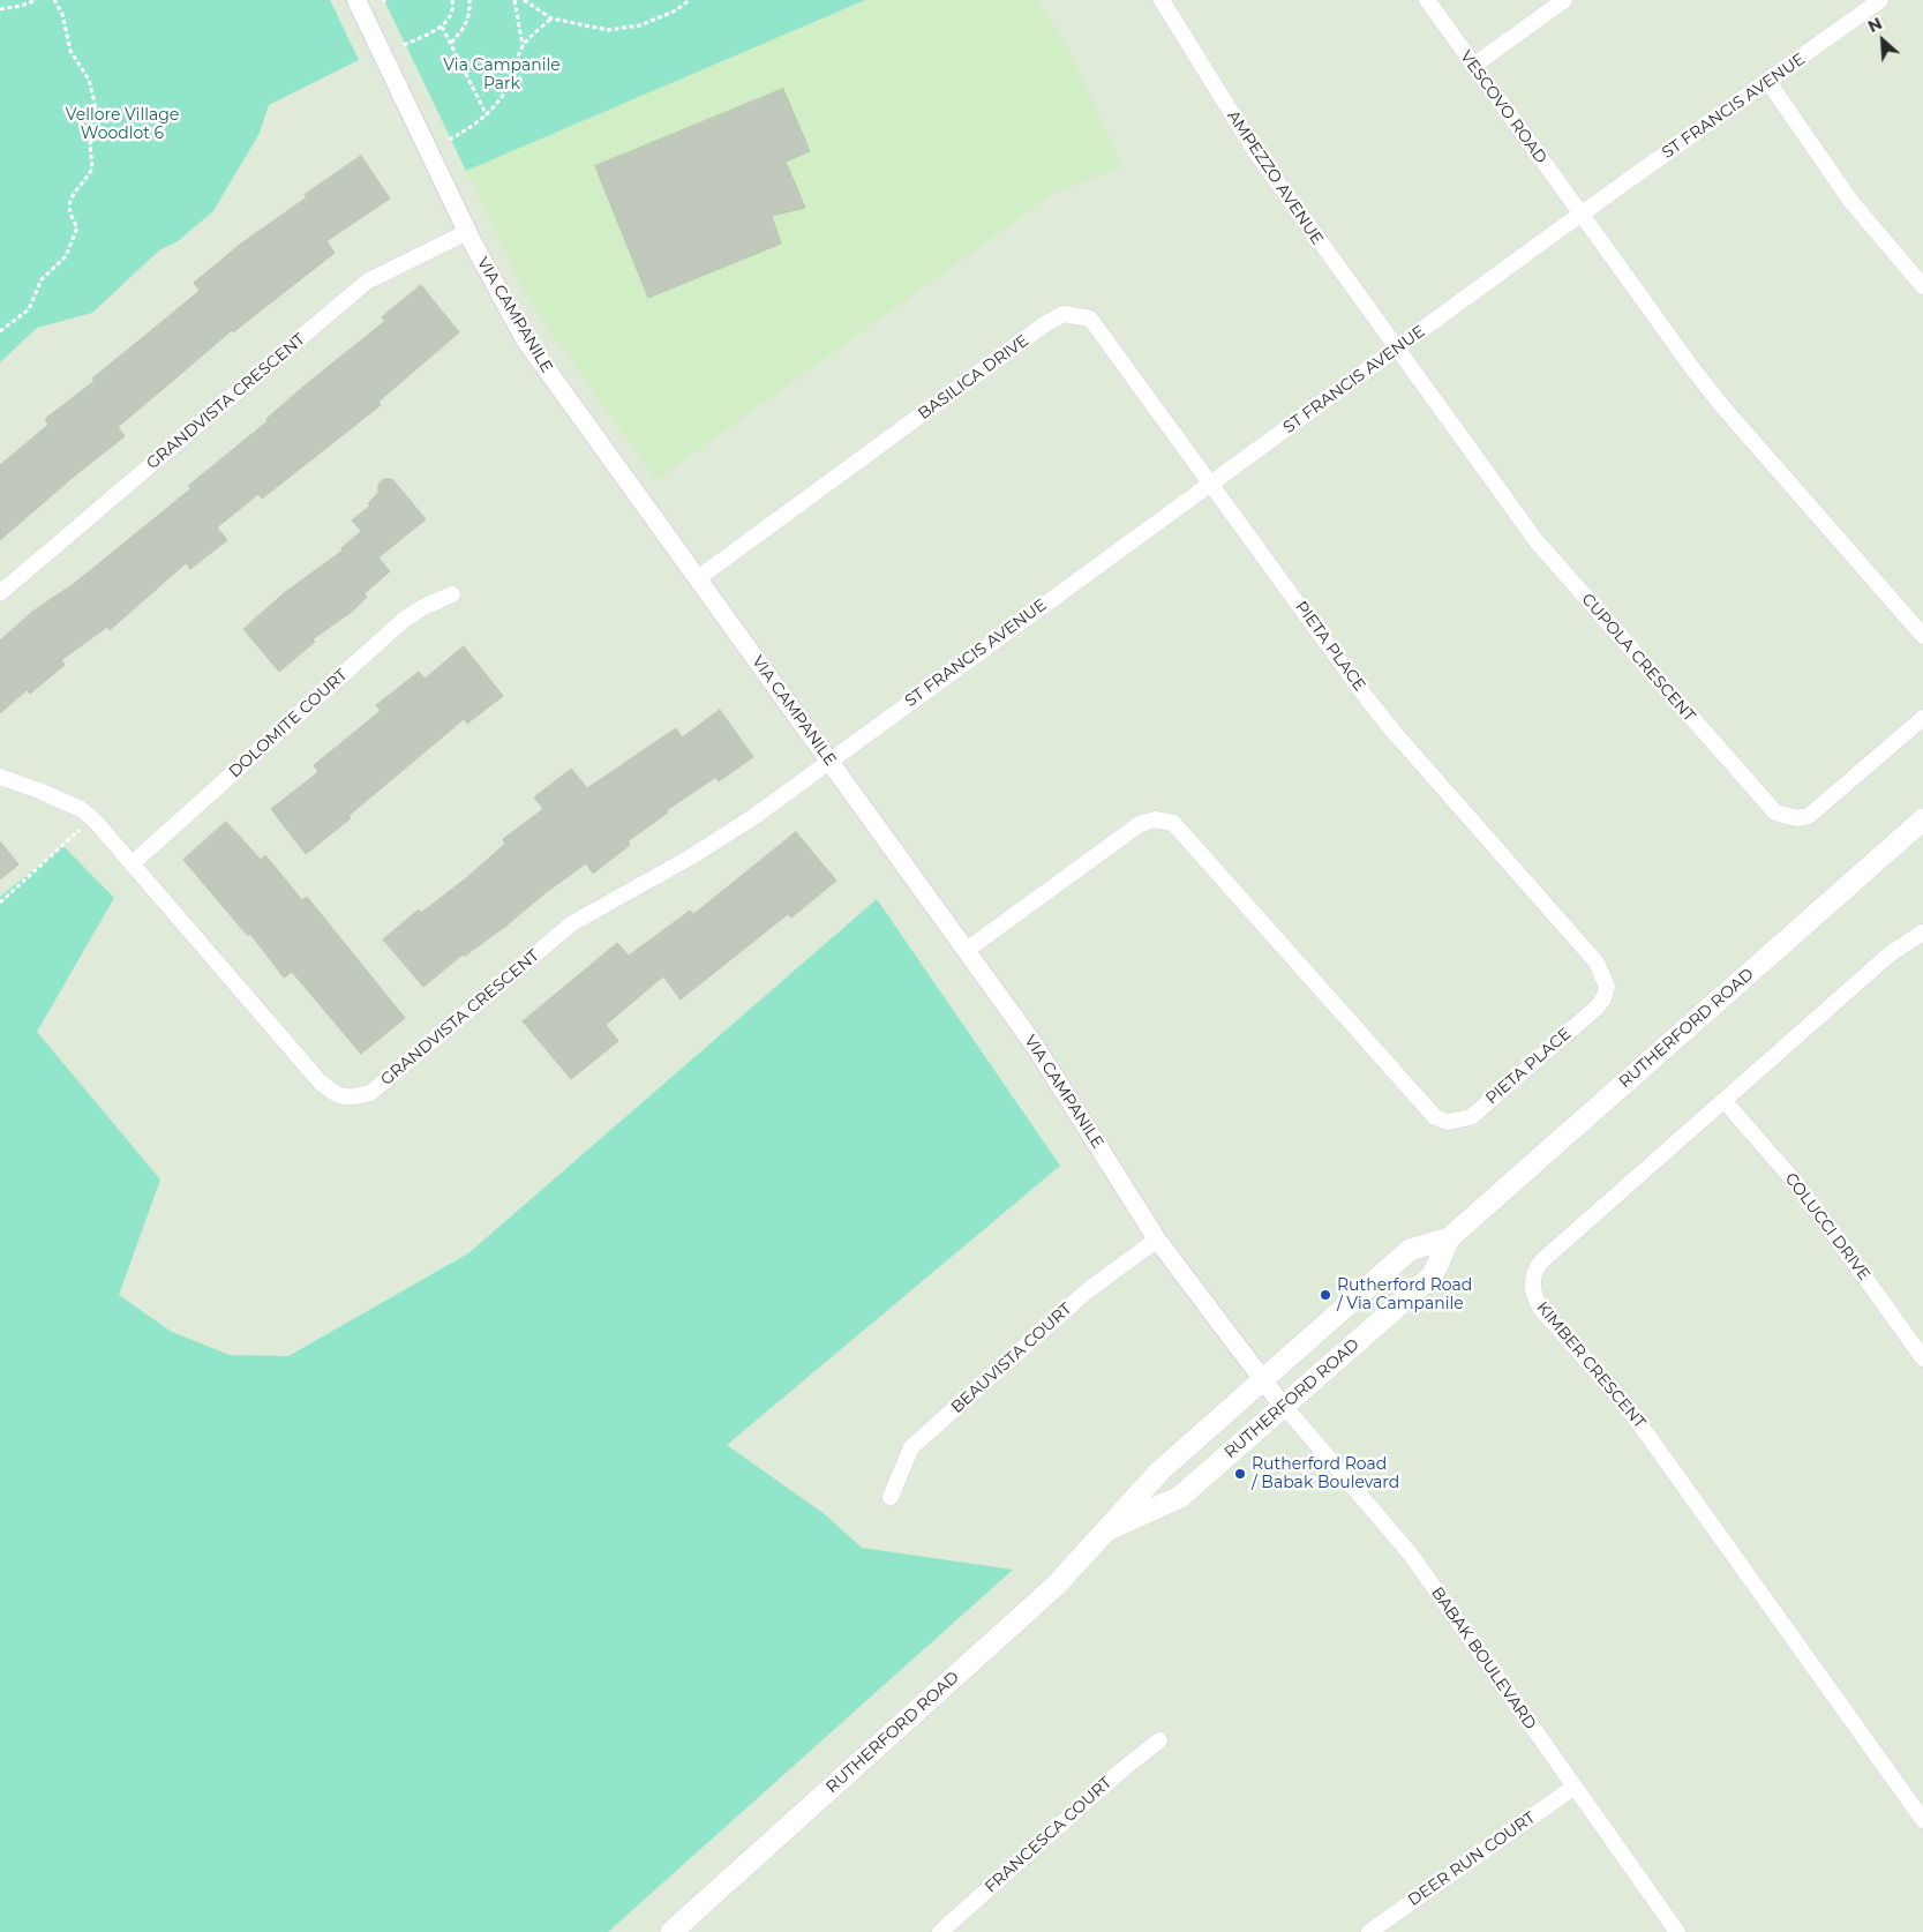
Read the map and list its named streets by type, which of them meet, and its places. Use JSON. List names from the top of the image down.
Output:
{
  "streets": {
    "main road": ["RUTHERFORD ROAD"],
    "street": [
      "ST FRANCIS AVENUE",
      "VESCOVO ROAD",
      "AMPEZZO AVENUE",
      "VIA CAMPANILE",
      "BASILICA DRIVE",
      "GRANDVISTA CRESCENT",
      "PIETA PLACE",
      "CUPOLA CRESCENT",
      "DOLOMITE COURT",
      "COLUCCI DRIVE",
      "BEAUVISTA COURT",
      "KIMBER CRESCENT",
      "BABAK BOULEVARD",
      "FRANCESCA COURT",
      "DEER RUN COURT"
    ]
  },
  "crossings": [
    ["ST FRANCIS AVENUE", "VESCOVO ROAD"],
    ["ST FRANCIS AVENUE", "AMPEZZO AVENUE"],
    ["ST FRANCIS AVENUE", "VIA CAMPANILE"],
    ["ST FRANCIS AVENUE", "BASILICA DRIVE"],
    ["ST FRANCIS AVENUE", "GRANDVISTA CRESCENT"],
    ["ST FRANCIS AVENUE", "PIETA PLACE"],
    ["ST FRANCIS AVENUE", "CUPOLA CRESCENT"],
    ["AMPEZZO AVENUE", "CUPOLA CRESCENT"],
    ["VIA CAMPANILE", "BASILICA DRIVE"],
    ["VIA CAMPANILE", "GRANDVISTA CRESCENT"],
    ["VIA CAMPANILE", "PIETA PLACE"],
    ["VIA CAMPANILE", "RUTHERFORD ROAD"],
    ["VIA CAMPANILE", "BEAUVISTA COURT"],
    ["VIA CAMPANILE", "BABAK BOULEVARD"],
    ["BASILICA DRIVE", "PIETA PLACE"],
    ["GRANDVISTA CRESCENT", "DOLOMITE COURT"],
    ["RUTHERFORD ROAD", "BABAK BOULEVARD"],
    ["COLUCCI DRIVE", "KIMBER CRESCENT"],
    ["BABAK BOULEVARD", "DEER RUN COURT"]
  ],
  "parks": ["Via Campanile Park", "Vellore Village Woodlot 6"],
  "places": ["Rutherford Road / Via Campanile", "Rutherford Road / Babak Boulevard"],
  "north": "top left"
}
